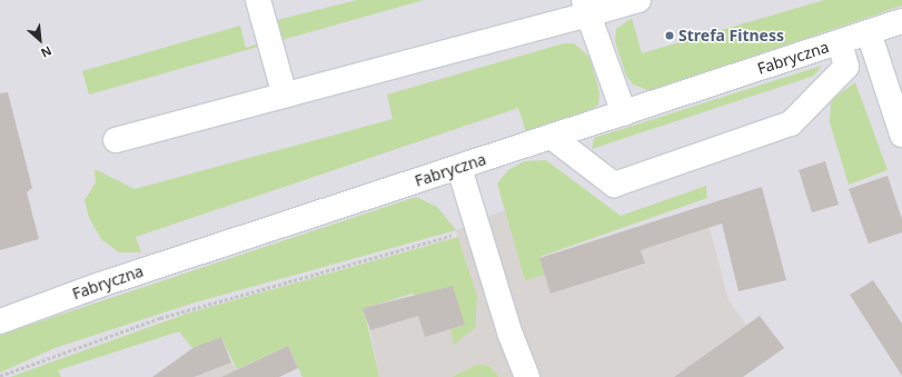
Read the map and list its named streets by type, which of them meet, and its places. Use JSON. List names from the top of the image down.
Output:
{
  "streets": {
    "street": ["Fabryczna"]
  },
  "places": ["Strefa Fitness"],
  "north": "bottom right"
}
